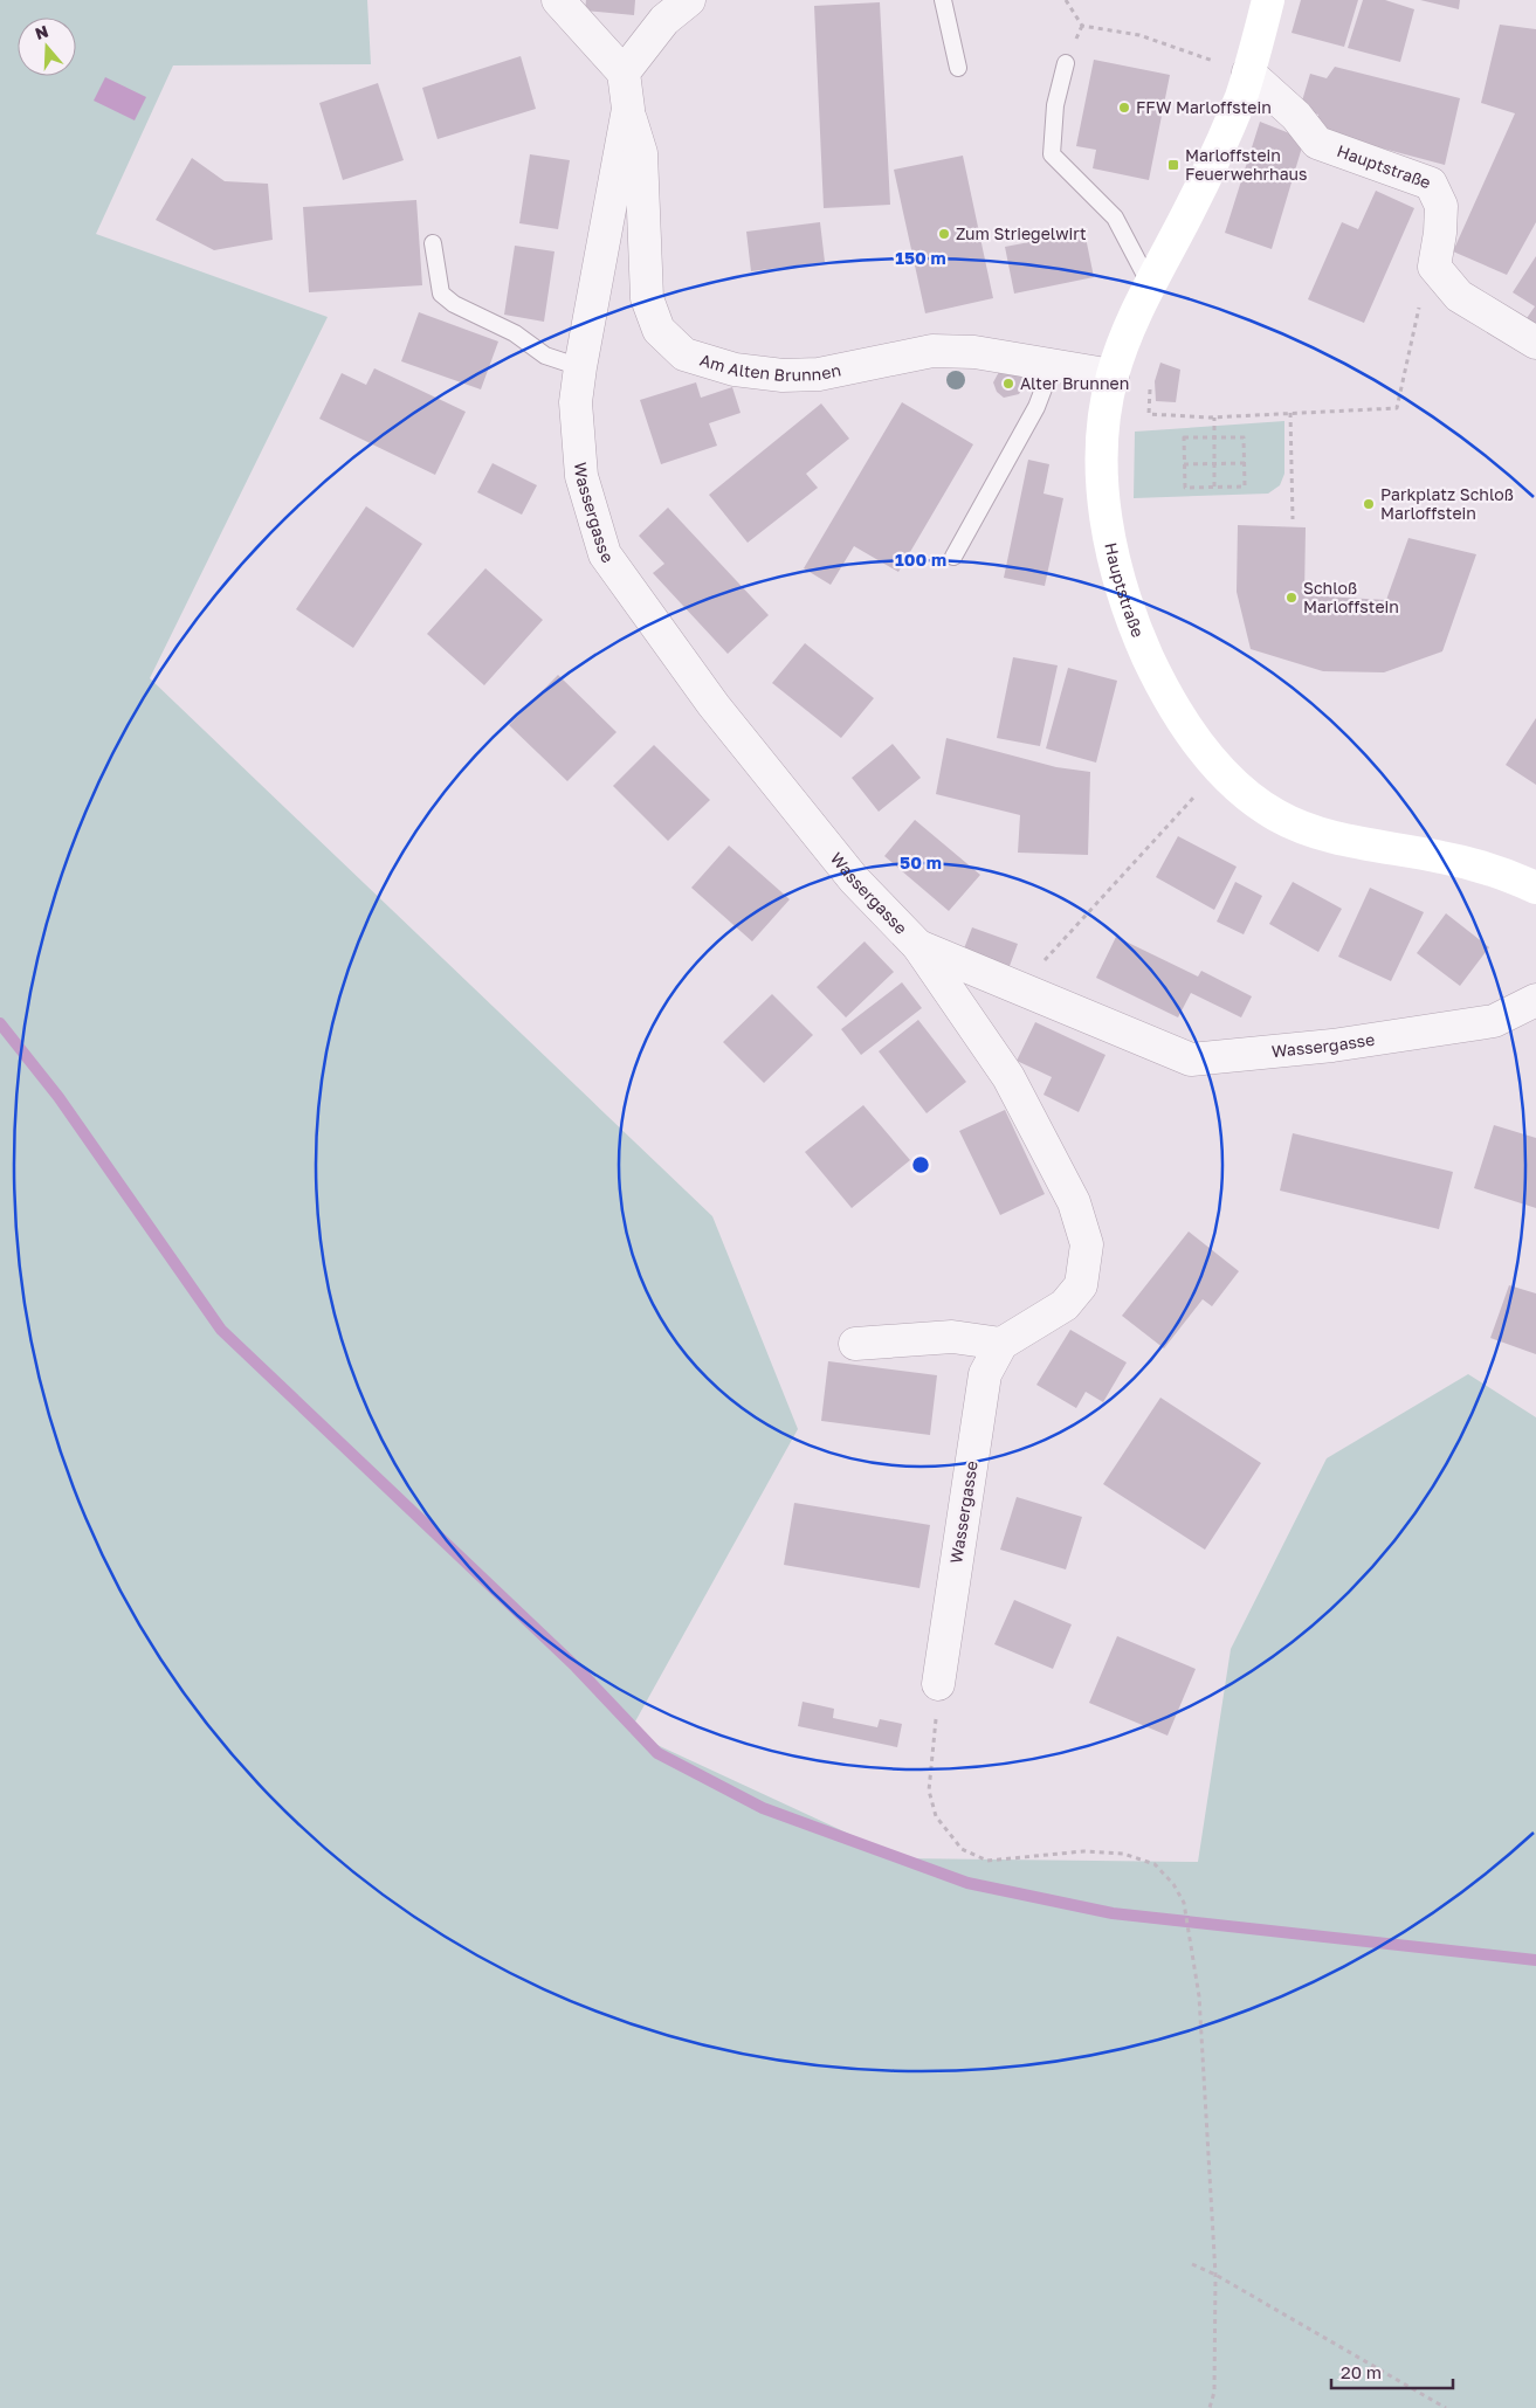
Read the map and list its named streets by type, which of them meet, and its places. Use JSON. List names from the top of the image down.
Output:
{
  "streets": {
    "main road": ["Hauptstraße"],
    "street": ["Am Alten Brunnen", "Wassergasse"]
  },
  "crossings": [
    ["Hauptstraße", "Am Alten Brunnen"],
    ["Am Alten Brunnen", "Wassergasse"]
  ],
  "places": {
    "other": [
      "FFW Marloffstein",
      "Zum Striegelwirt",
      "Alter Brunnen",
      "Parkplatz Schloß Marloffstein",
      "Schloß Marloffstein"
    ],
    "transit": ["Marloffstein Feuerwehrhaus"]
  },
  "scale_bar": "20 m",
  "north": "top",
  "rings": ["150 m", "100 m", "50 m"]
}
